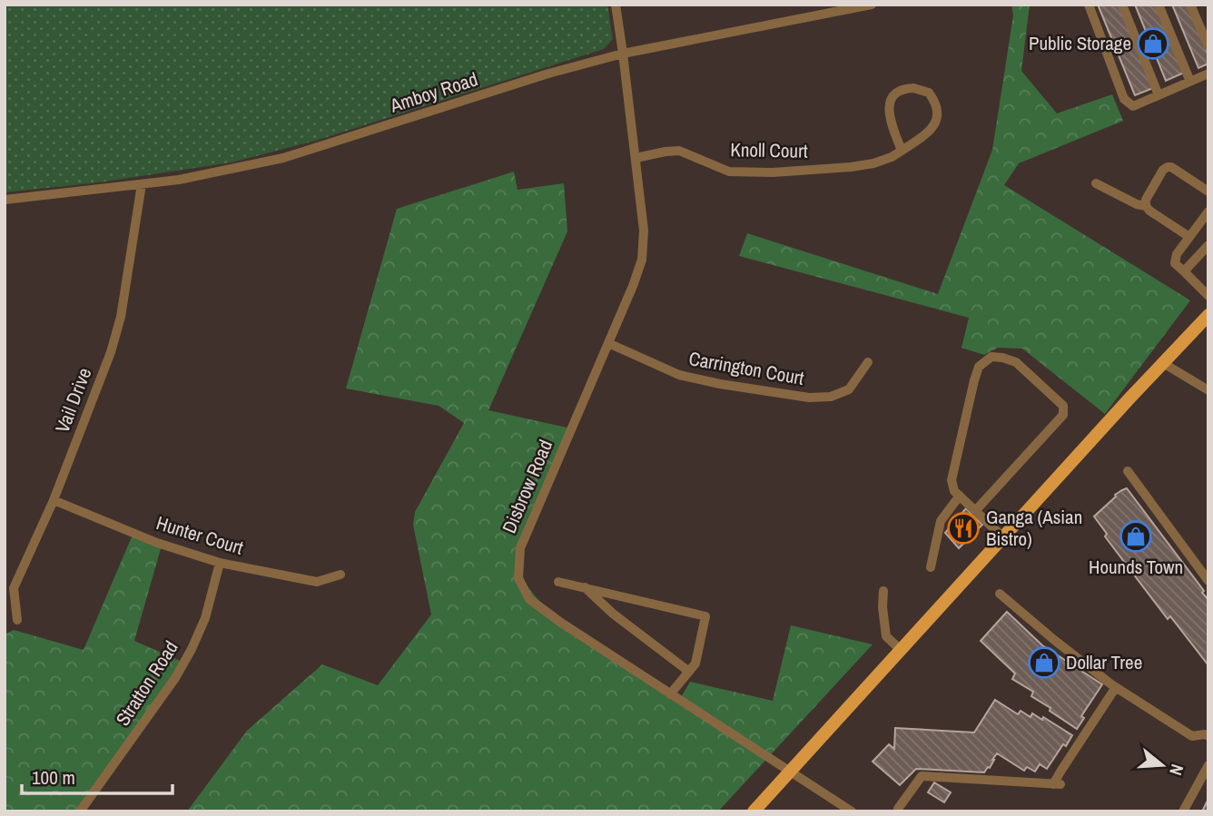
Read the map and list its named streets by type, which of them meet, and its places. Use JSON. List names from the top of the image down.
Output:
{
  "streets": {
    "street": [
      "Amboy Road",
      "Knoll Court",
      "Carrington Court",
      "Vail Drive",
      "Disbrow Road",
      "Hunter Court",
      "Stratton Road"
    ]
  },
  "crossings": [
    ["Amboy Road", "Vail Drive"],
    ["Amboy Road", "Disbrow Road"],
    ["Knoll Court", "Disbrow Road"],
    ["Carrington Court", "Disbrow Road"],
    ["Vail Drive", "Hunter Court"],
    ["Hunter Court", "Stratton Road"]
  ],
  "places": {
    "shop": ["Public Storage", "Hounds Town", "Dollar Tree"],
    "restaurant": ["Ganga (Asian Bistro)"]
  },
  "scale_bar": "100 m",
  "north": "right"
}
